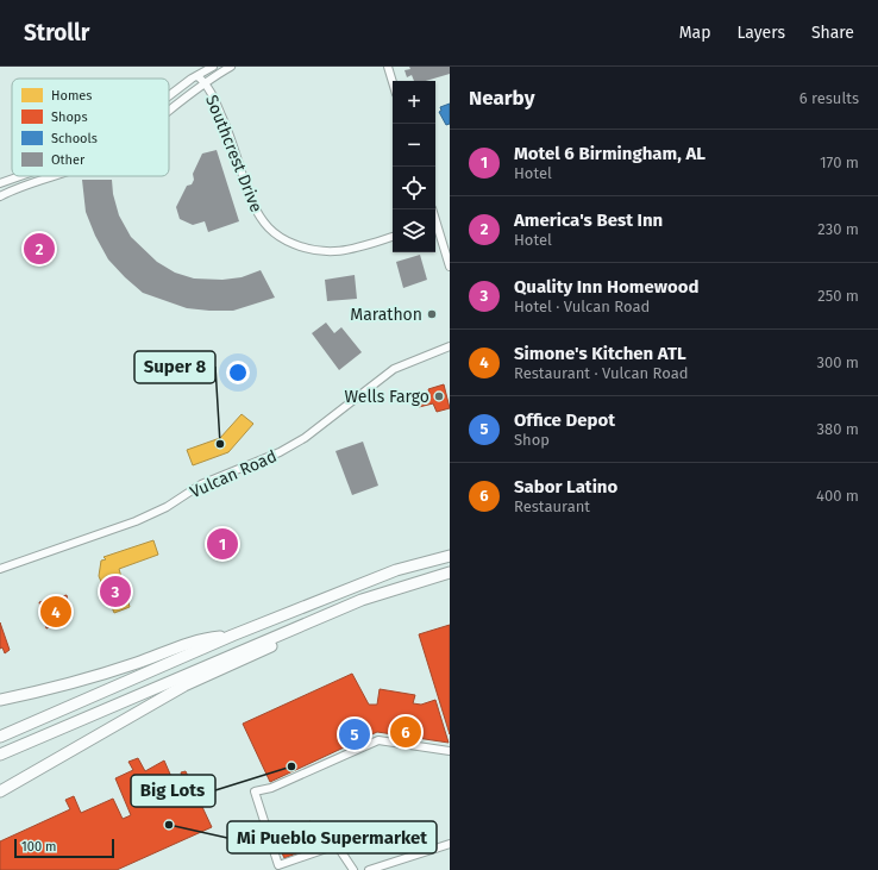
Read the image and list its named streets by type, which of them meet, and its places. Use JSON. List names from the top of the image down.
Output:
{
  "streets": {
    "street": ["Southcrest Drive", "Vulcan Road"]
  },
  "places": [
    "Marathon",
    "Wells Fargo",
    "Super 8",
    "Big Lots",
    "Mi Pueblo Supermarket"
  ],
  "legend": [
    "Homes",
    "Shops",
    "Schools",
    "Other"
  ],
  "scale_bar": "100 m",
  "page": {
    "header": "Strollr",
    "nav": ["Map", "Layers", "Share"],
    "heading": ["Nearby", "6 results"],
    "map_buttons": ["+", "−"],
    "list": [
      {
        "mark": "1",
        "name": "Motel 6 Birmingham, AL",
        "note": "Hotel",
        "value": "170 m"
      },
      {
        "mark": "2",
        "name": "America's Best Inn",
        "note": "Hotel",
        "value": "230 m"
      },
      {
        "mark": "3",
        "name": "Quality Inn Homewood",
        "note": "Hotel · Vulcan Road",
        "value": "250 m"
      },
      {
        "mark": "4",
        "name": "Simone's Kitchen ATL",
        "note": "Restaurant · Vulcan Road",
        "value": "300 m"
      },
      {
        "mark": "5",
        "name": "Office Depot",
        "note": "Shop",
        "value": "380 m"
      },
      {
        "mark": "6",
        "name": "Sabor Latino",
        "note": "Restaurant",
        "value": "400 m"
      }
    ],
    "pins": [
      "2",
      "1",
      "3",
      "4",
      "6",
      "5"
    ],
    "scale": "100 m"
  }
}
